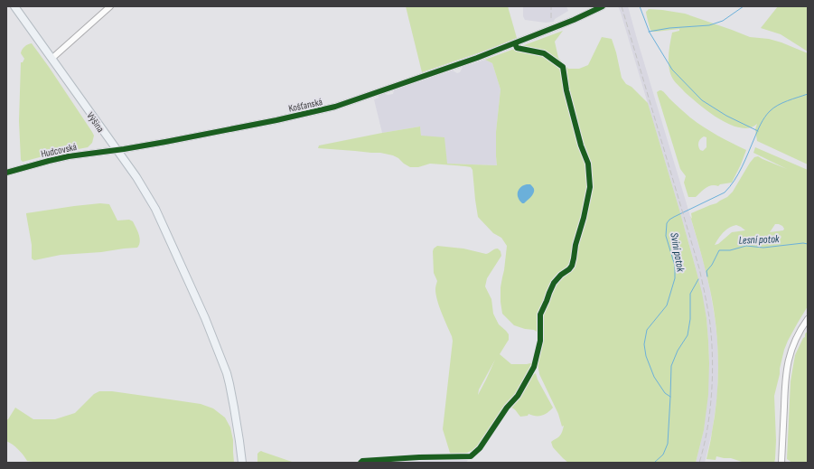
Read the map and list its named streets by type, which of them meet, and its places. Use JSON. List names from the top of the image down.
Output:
{
  "streets": {
    "main road": ["Výšina"],
    "street": ["Košťanská", "Hudcovská"]
  },
  "crossings": [
    ["Košťanská", "Výšina"],
    ["Košťanská", "Hudcovská"],
    ["Výšina", "Hudcovská"]
  ],
  "water": ["Lesní potok", "Sviní potok"]
}
